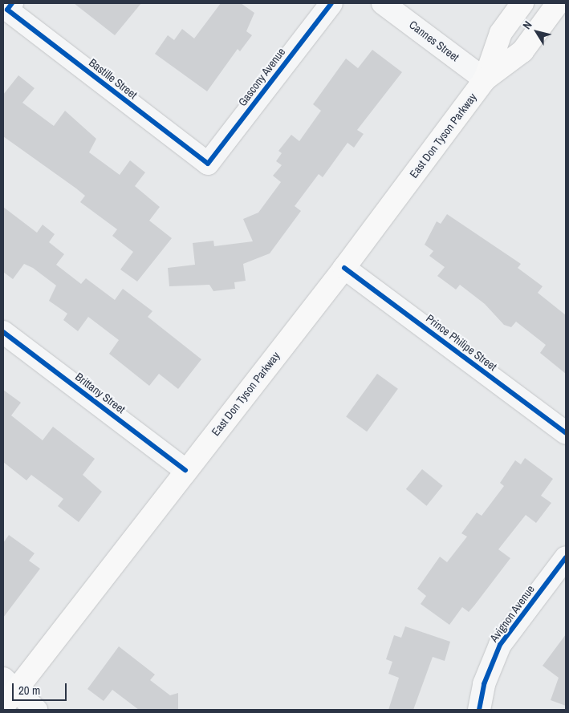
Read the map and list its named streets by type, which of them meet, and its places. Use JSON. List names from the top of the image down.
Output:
{
  "streets": {
    "main road": ["East Don Tyson Parkway"],
    "street": [
      "Cannes Street",
      "Gascony Avenue",
      "Bastille Street",
      "Prince Philipe Street",
      "Brittany Street",
      "Avignon Avenue"
    ]
  },
  "crossings": [
    ["Cannes Street", "East Don Tyson Parkway"],
    ["Gascony Avenue", "Bastille Street"],
    ["East Don Tyson Parkway", "Prince Philipe Street"],
    ["East Don Tyson Parkway", "Brittany Street"]
  ],
  "scale_bar": "20 m",
  "north": "top left"
}
